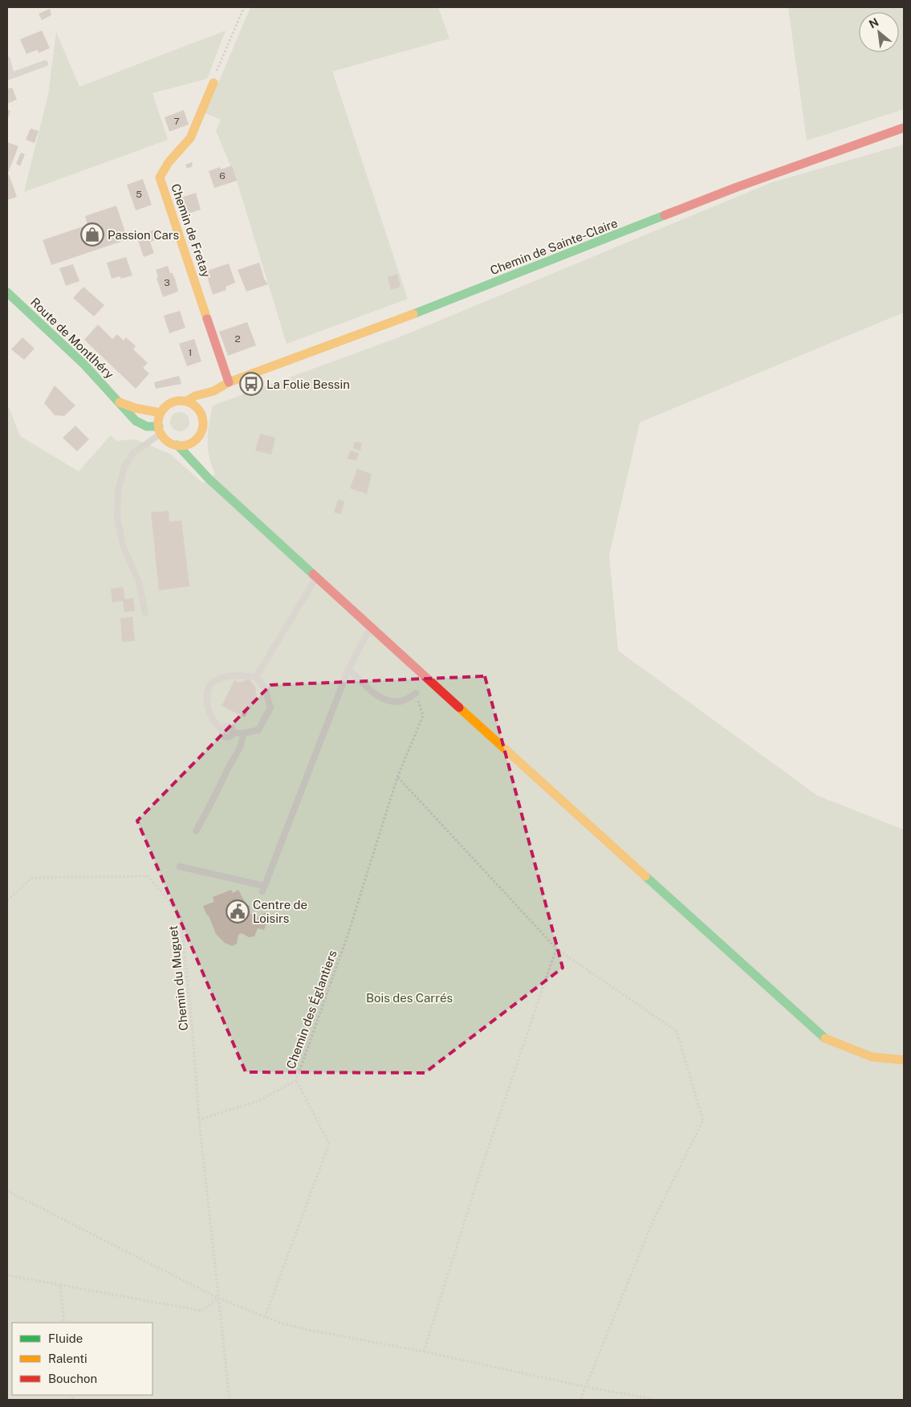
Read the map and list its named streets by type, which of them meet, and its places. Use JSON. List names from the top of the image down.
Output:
{
  "streets": {
    "main road": ["Chemin de Fretay", "Chemin de Sainte-Claire", "Route de Montlhéry"],
    "path": ["Chemin du Muguet", "Chemin des Églantiers"]
  },
  "crossings": [
    ["Chemin de Fretay", "Chemin de Sainte-Claire"],
    ["Chemin de Sainte-Claire", "Route de Montlhéry"],
    ["Chemin du Muguet", "Chemin des Églantiers"]
  ],
  "parks": ["Bois des Carrés"],
  "places": {
    "shop": ["Passion Cars"],
    "bus stop": ["La Folie Bessin"],
    "public building": ["Centre de Loisirs"]
  },
  "house_numbers": [
    "7",
    "6",
    "5",
    "3",
    "2",
    "1"
  ],
  "legend": ["Fluide", "Ralenti", "Bouchon"],
  "north": "top left"
}
